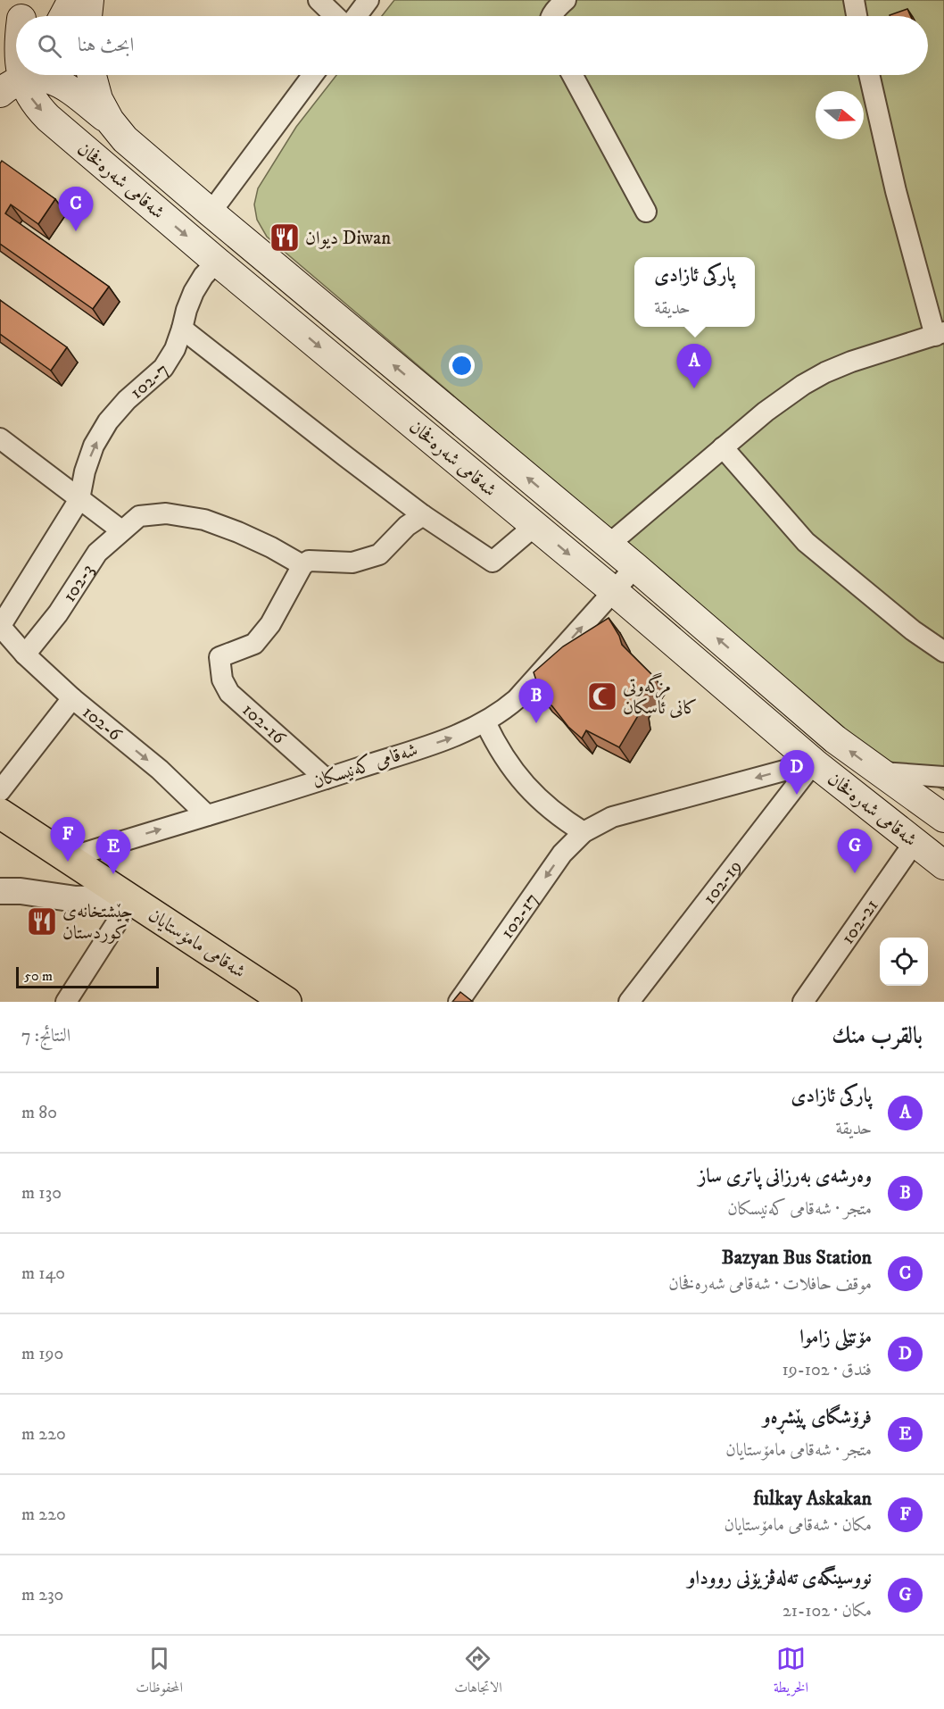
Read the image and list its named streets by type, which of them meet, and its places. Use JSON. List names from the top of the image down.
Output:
{
  "streets": {
    "main road": ["شەقامی شەرەفخان", "شەقامی مامۆستایان"],
    "street": [
      "102-7",
      "102-3",
      "102-6",
      "102-16",
      "شەقامی کەنیسکان",
      "102-19",
      "102-17",
      "102-21"
    ]
  },
  "crossings": [
    ["شەقامی شەرەفخان", "102-7"],
    ["شەقامی شەرەفخان", "شەقامی کەنیسکان"],
    ["شەقامی شەرەفخان", "102-19"],
    ["شەقامی شەرەفخان", "102-17"],
    ["شەقامی شەرەفخان", "102-21"],
    ["102-3", "102-6"],
    ["102-3", "102-16"],
    ["102-6", "شەقامی کەنیسکان"],
    ["102-16", "شەقامی کەنیسکان"],
    ["شەقامی کەنیسکان", "شەقامی مامۆستایان"],
    ["102-19", "102-17"]
  ],
  "one_way": [
    "102-7",
    "102-6",
    "شەقامی کەنیسکان",
    "102-17"
  ],
  "places": {
    "restaurant": ["دیوان Diwan", "چێشتخانە‌ی كوردستان"],
    "mosque": ["مزگەوتی کانی ئاسکان"]
  },
  "scale_bar": "50 m",
  "north": "right",
  "page": {
    "search": "ابحث هنا",
    "pins": [
      "C",
      "A",
      "B",
      "D",
      "F",
      "G",
      "E"
    ],
    "popup": ["پارکی ئازادی", "حديقة"],
    "scale": "50 m",
    "heading": ["بالقرب منك", "النتائج: 7"],
    "list": [
      {
        "mark": "A",
        "name": "پارکی ئازادی",
        "note": "حديقة",
        "value": "80 m"
      },
      {
        "mark": "B",
        "name": "وەرشەی بەرزانی پاتری ساز",
        "note": "متجر · شەقامی کەنیسکان",
        "value": "130 m"
      },
      {
        "mark": "C",
        "name": "Bazyan Bus Station",
        "note": "موقف حافلات · شەقامی شەرەفخان",
        "value": "140 m"
      },
      {
        "mark": "D",
        "name": "مۆتێلی زاموا",
        "note": "فندق · 102-19",
        "value": "190 m"
      },
      {
        "mark": "E",
        "name": "فرۆشگای پێشڕەو",
        "note": "متجر · شەقامی مامۆستایان",
        "value": "220 m"
      },
      {
        "mark": "F",
        "name": "fulkay Askakan",
        "note": "مكان · شەقامی مامۆستایان",
        "value": "220 m"
      },
      {
        "mark": "G",
        "name": "نووسینگەی تەلەڤزیۆنی رووداو",
        "note": "مكان · 102-21",
        "value": "230 m"
      }
    ],
    "nav": ["الخريطة", "الاتجاهات", "المحفوظات"]
  }
}
